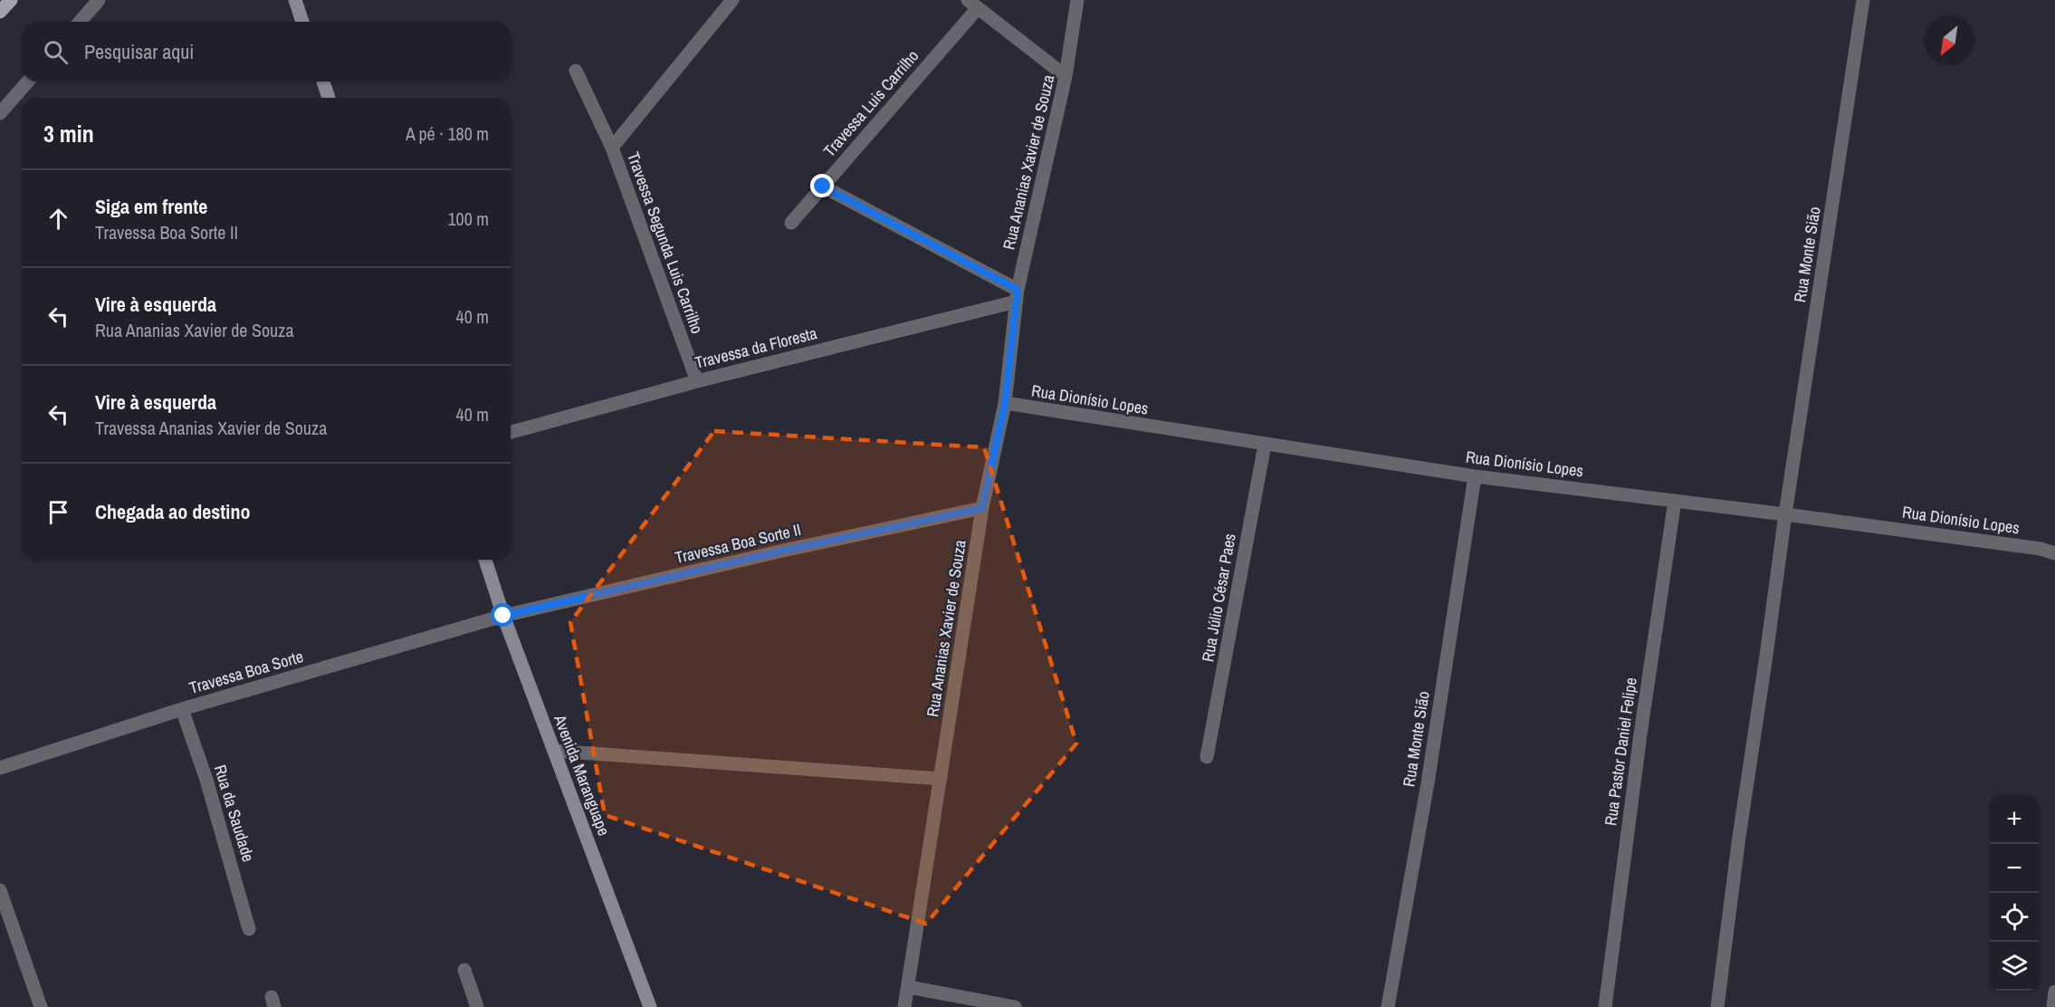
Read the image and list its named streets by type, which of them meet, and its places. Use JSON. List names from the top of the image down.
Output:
{
  "streets": {
    "main road": ["Avenida Maranguape"],
    "street": [
      "Travessa Luis Carrilho",
      "Rua Ananias Xavier de Souza",
      "Travessa Segunda Luis Carrilho",
      "Rua Monte Sião",
      "Travessa da Floresta",
      "Rua Dionísio Lopes",
      "Travessa Boa Sorte II",
      "Rua Júlio César Paes",
      "Travessa Boa Sorte",
      "Rua Pastor Daniel Felipe",
      "Rua da Saudade"
    ]
  },
  "crossings": [
    ["Rua Ananias Xavier de Souza", "Travessa da Floresta"],
    ["Rua Ananias Xavier de Souza", "Rua Dionísio Lopes"],
    ["Rua Ananias Xavier de Souza", "Travessa Boa Sorte II"],
    ["Travessa Segunda Luis Carrilho", "Travessa da Floresta"],
    ["Rua Monte Sião", "Rua Dionísio Lopes"],
    ["Rua Dionísio Lopes", "Rua Júlio César Paes"],
    ["Rua Dionísio Lopes", "Rua Pastor Daniel Felipe"],
    ["Travessa Boa Sorte II", "Travessa Boa Sorte"],
    ["Travessa Boa Sorte II", "Avenida Maranguape"],
    ["Travessa Boa Sorte", "Avenida Maranguape"],
    ["Travessa Boa Sorte", "Rua da Saudade"]
  ],
  "north": "bottom left",
  "page": {
    "search": "Pesquisar aqui",
    "heading": ["3 min", "A pé · 180 m"],
    "list": [
      ["Siga em frente", "Travessa Boa Sorte II", "100 m"],
      ["Vire à esquerda", "Rua Ananias Xavier de Souza", "40 m"],
      ["Vire à esquerda", "Travessa Ananias Xavier de Souza", "40 m"],
      "Chegada ao destino"
    ],
    "map_buttons": ["+", "−"]
  }
}
